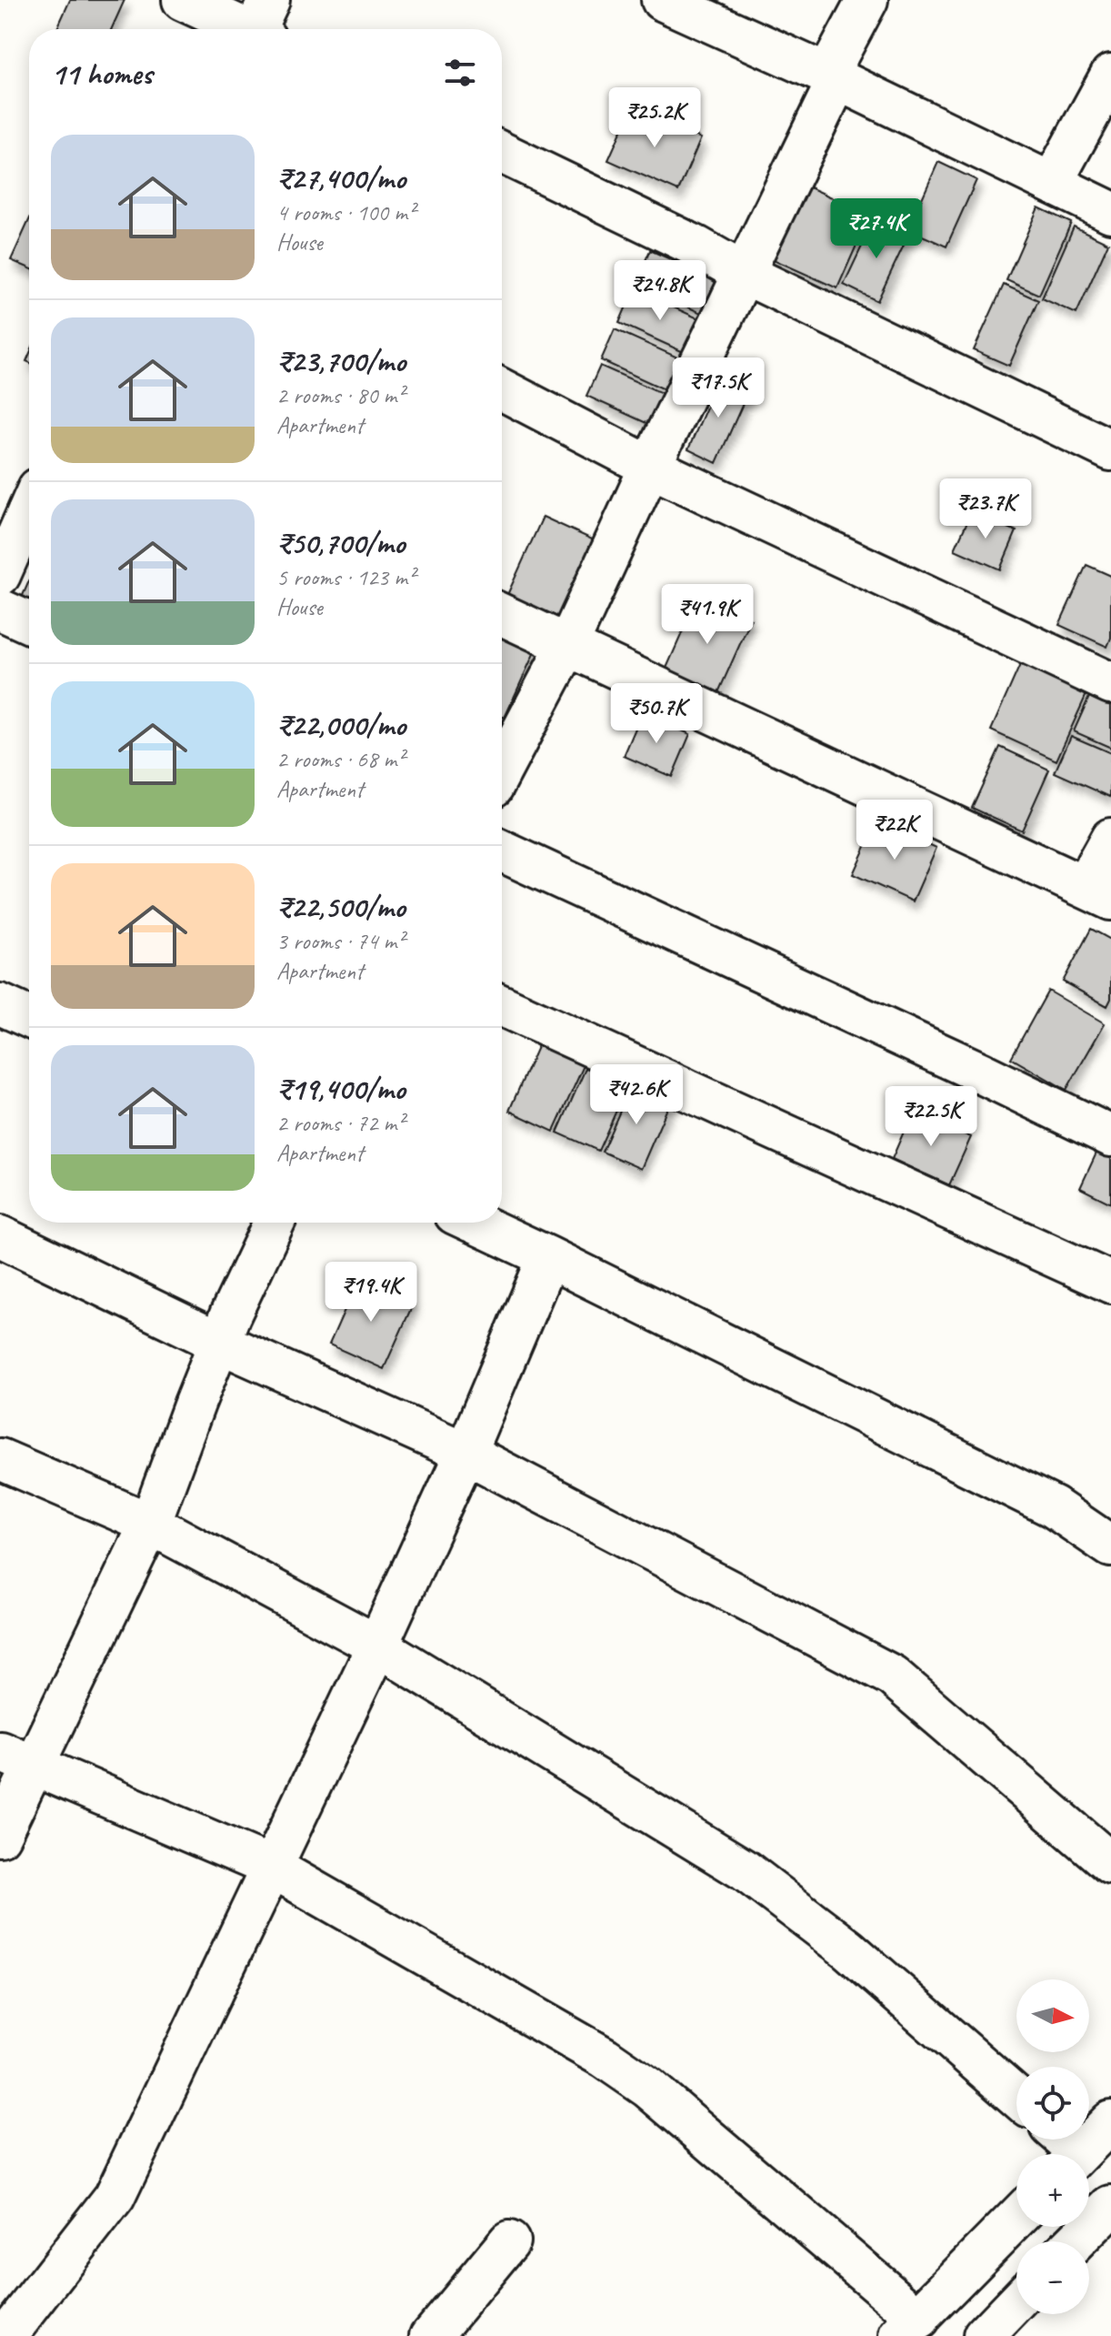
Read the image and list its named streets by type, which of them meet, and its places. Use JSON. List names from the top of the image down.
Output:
{
  "north": "right",
  "page": {
    "heading": "11 homes",
    "price": [
      "₹25.2K",
      "₹27.4K",
      "₹24.8K",
      "₹17.5K",
      "₹23.7K",
      "₹41.9K",
      "₹50.7K",
      "₹22K",
      "₹42.6K",
      "₹22.5K",
      "₹19.4K"
    ],
    "list": [
      {
        "name": "₹27,400/mo",
        "note": "4 rooms · 100 m² · House"
      },
      {
        "name": "₹23,700/mo",
        "note": "2 rooms · 80 m² · Apartment"
      },
      {
        "name": "₹50,700/mo",
        "note": "5 rooms · 123 m² · House"
      },
      {
        "name": "₹22,000/mo",
        "note": "2 rooms · 68 m² · Apartment"
      },
      {
        "name": "₹22,500/mo",
        "note": "3 rooms · 74 m² · Apartment"
      },
      {
        "name": "₹19,400/mo",
        "note": "2 rooms · 72 m² · Apartment"
      }
    ],
    "map_buttons": ["+", "−"]
  }
}
